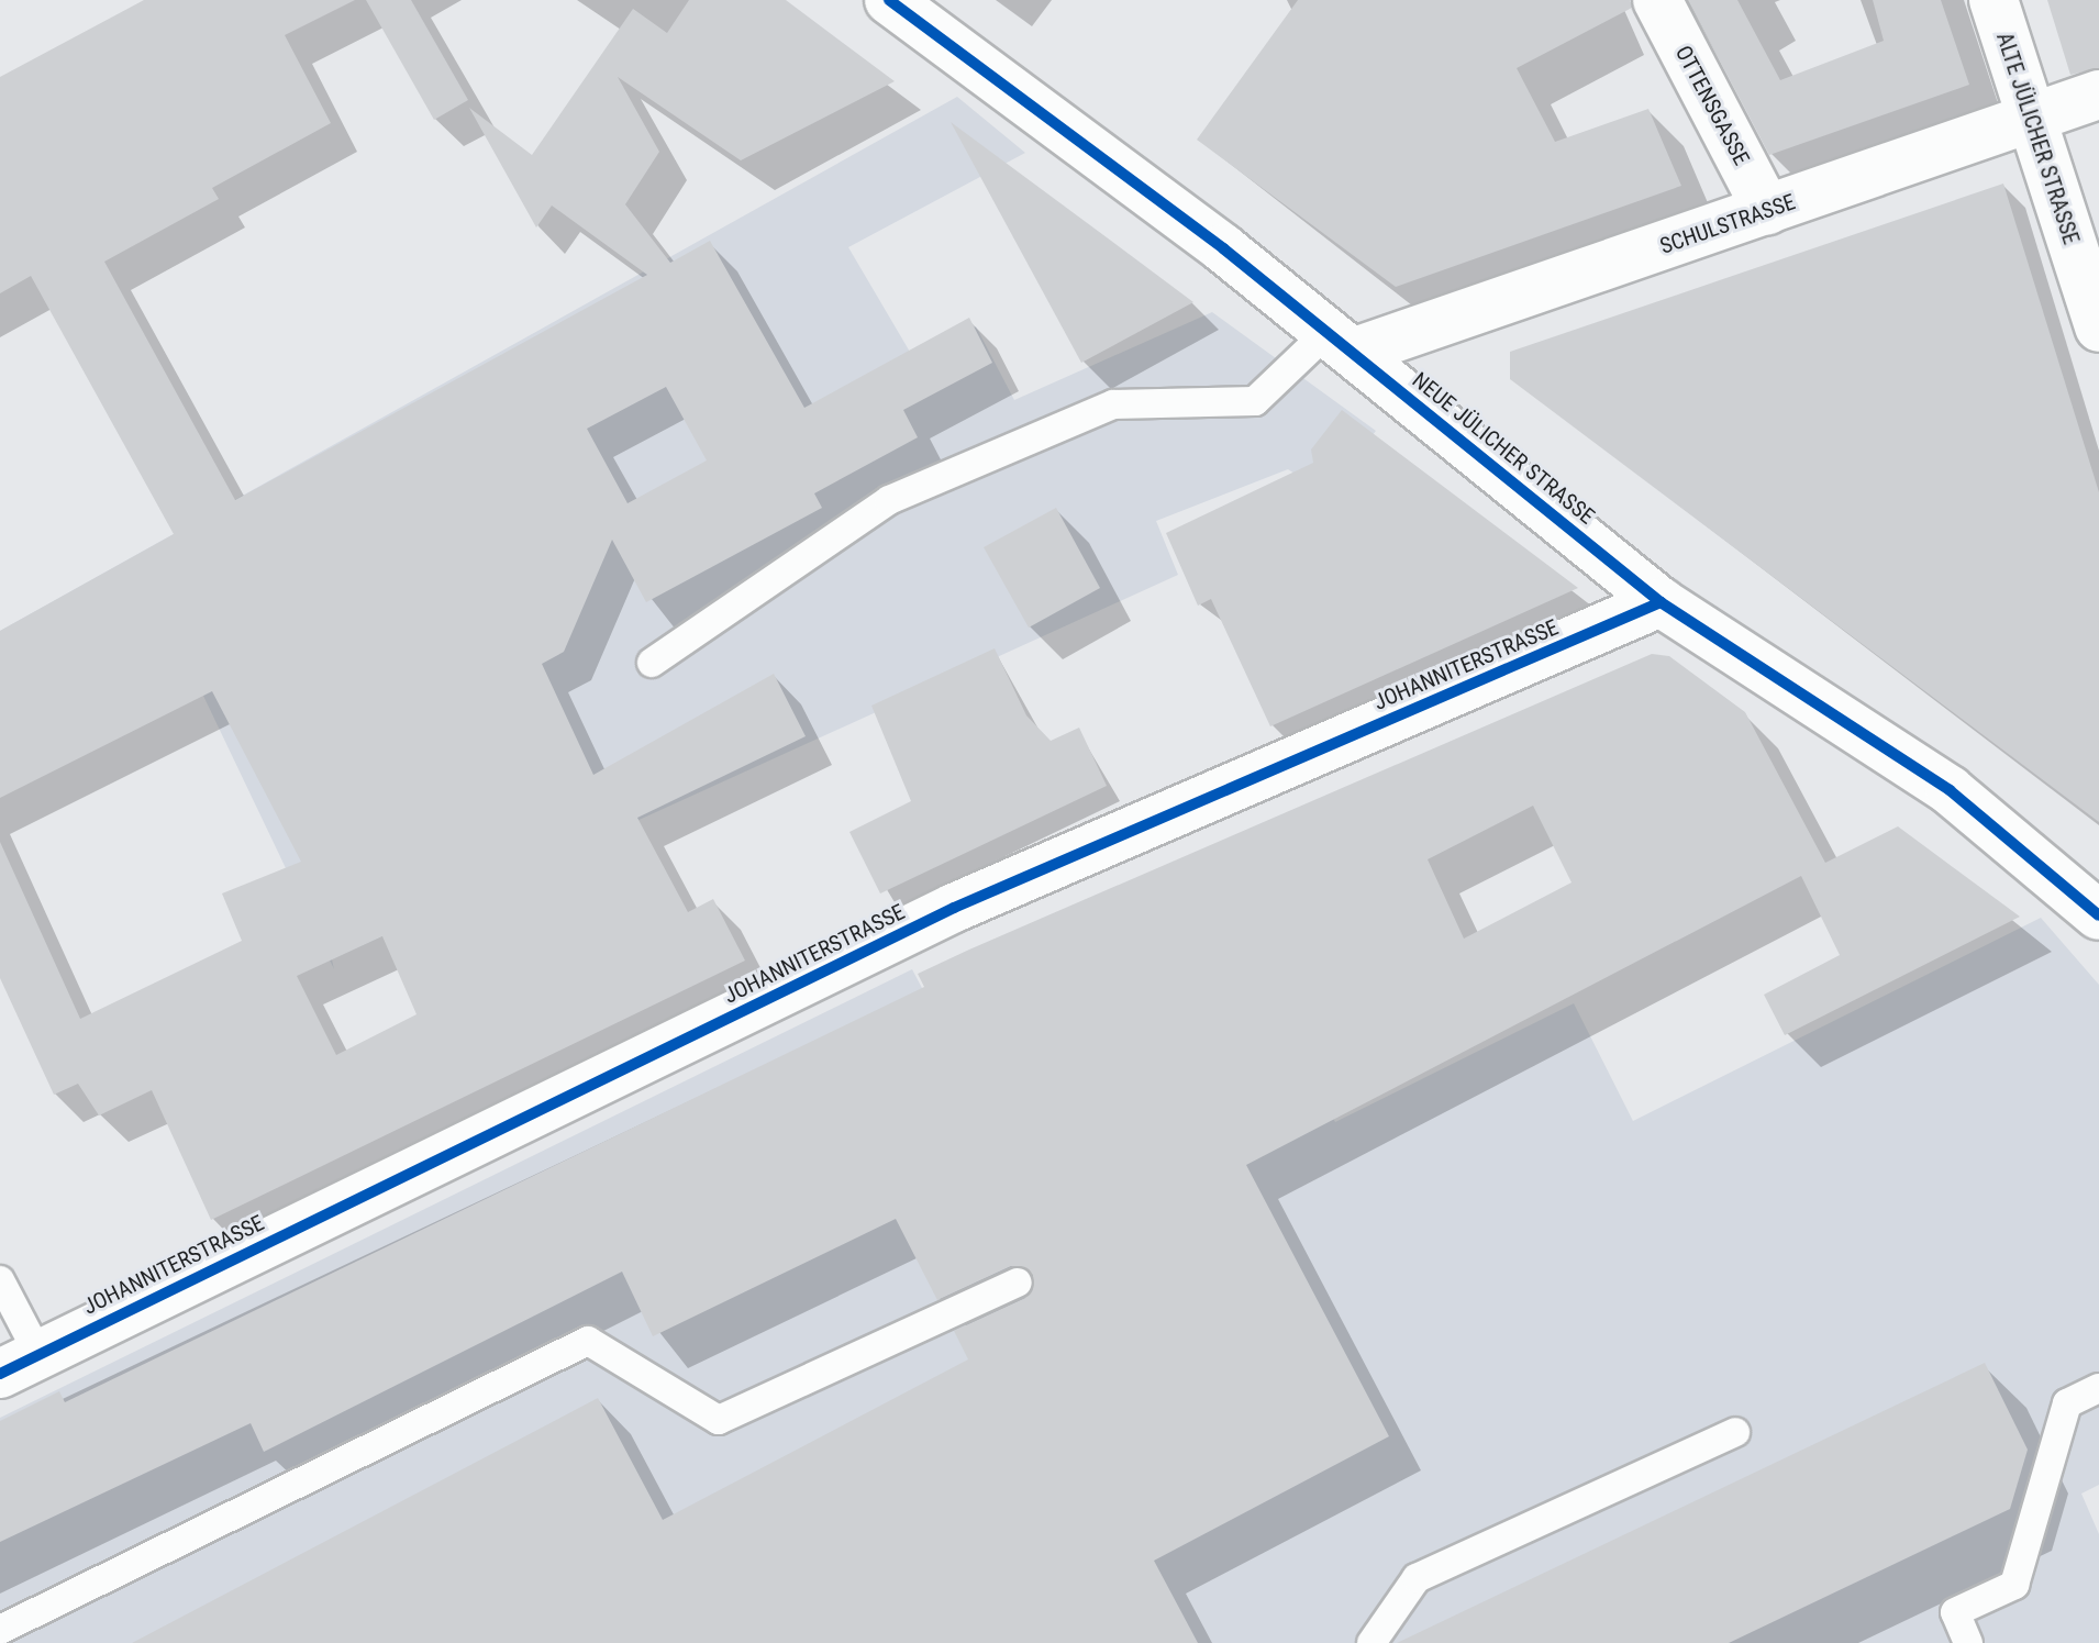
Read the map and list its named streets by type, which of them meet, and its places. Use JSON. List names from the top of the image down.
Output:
{
  "streets": {
    "street": [
      "OTTENSGASSE",
      "ALTE JÜLICHER STRASSE",
      "SCHULSTRASSE",
      "NEUE JÜLICHER STRASSE",
      "JOHANNITERSTRASSE"
    ]
  },
  "crossings": [
    ["OTTENSGASSE", "SCHULSTRASSE"],
    ["ALTE JÜLICHER STRASSE", "SCHULSTRASSE"],
    ["SCHULSTRASSE", "NEUE JÜLICHER STRASSE"],
    ["NEUE JÜLICHER STRASSE", "JOHANNITERSTRASSE"]
  ]
}
